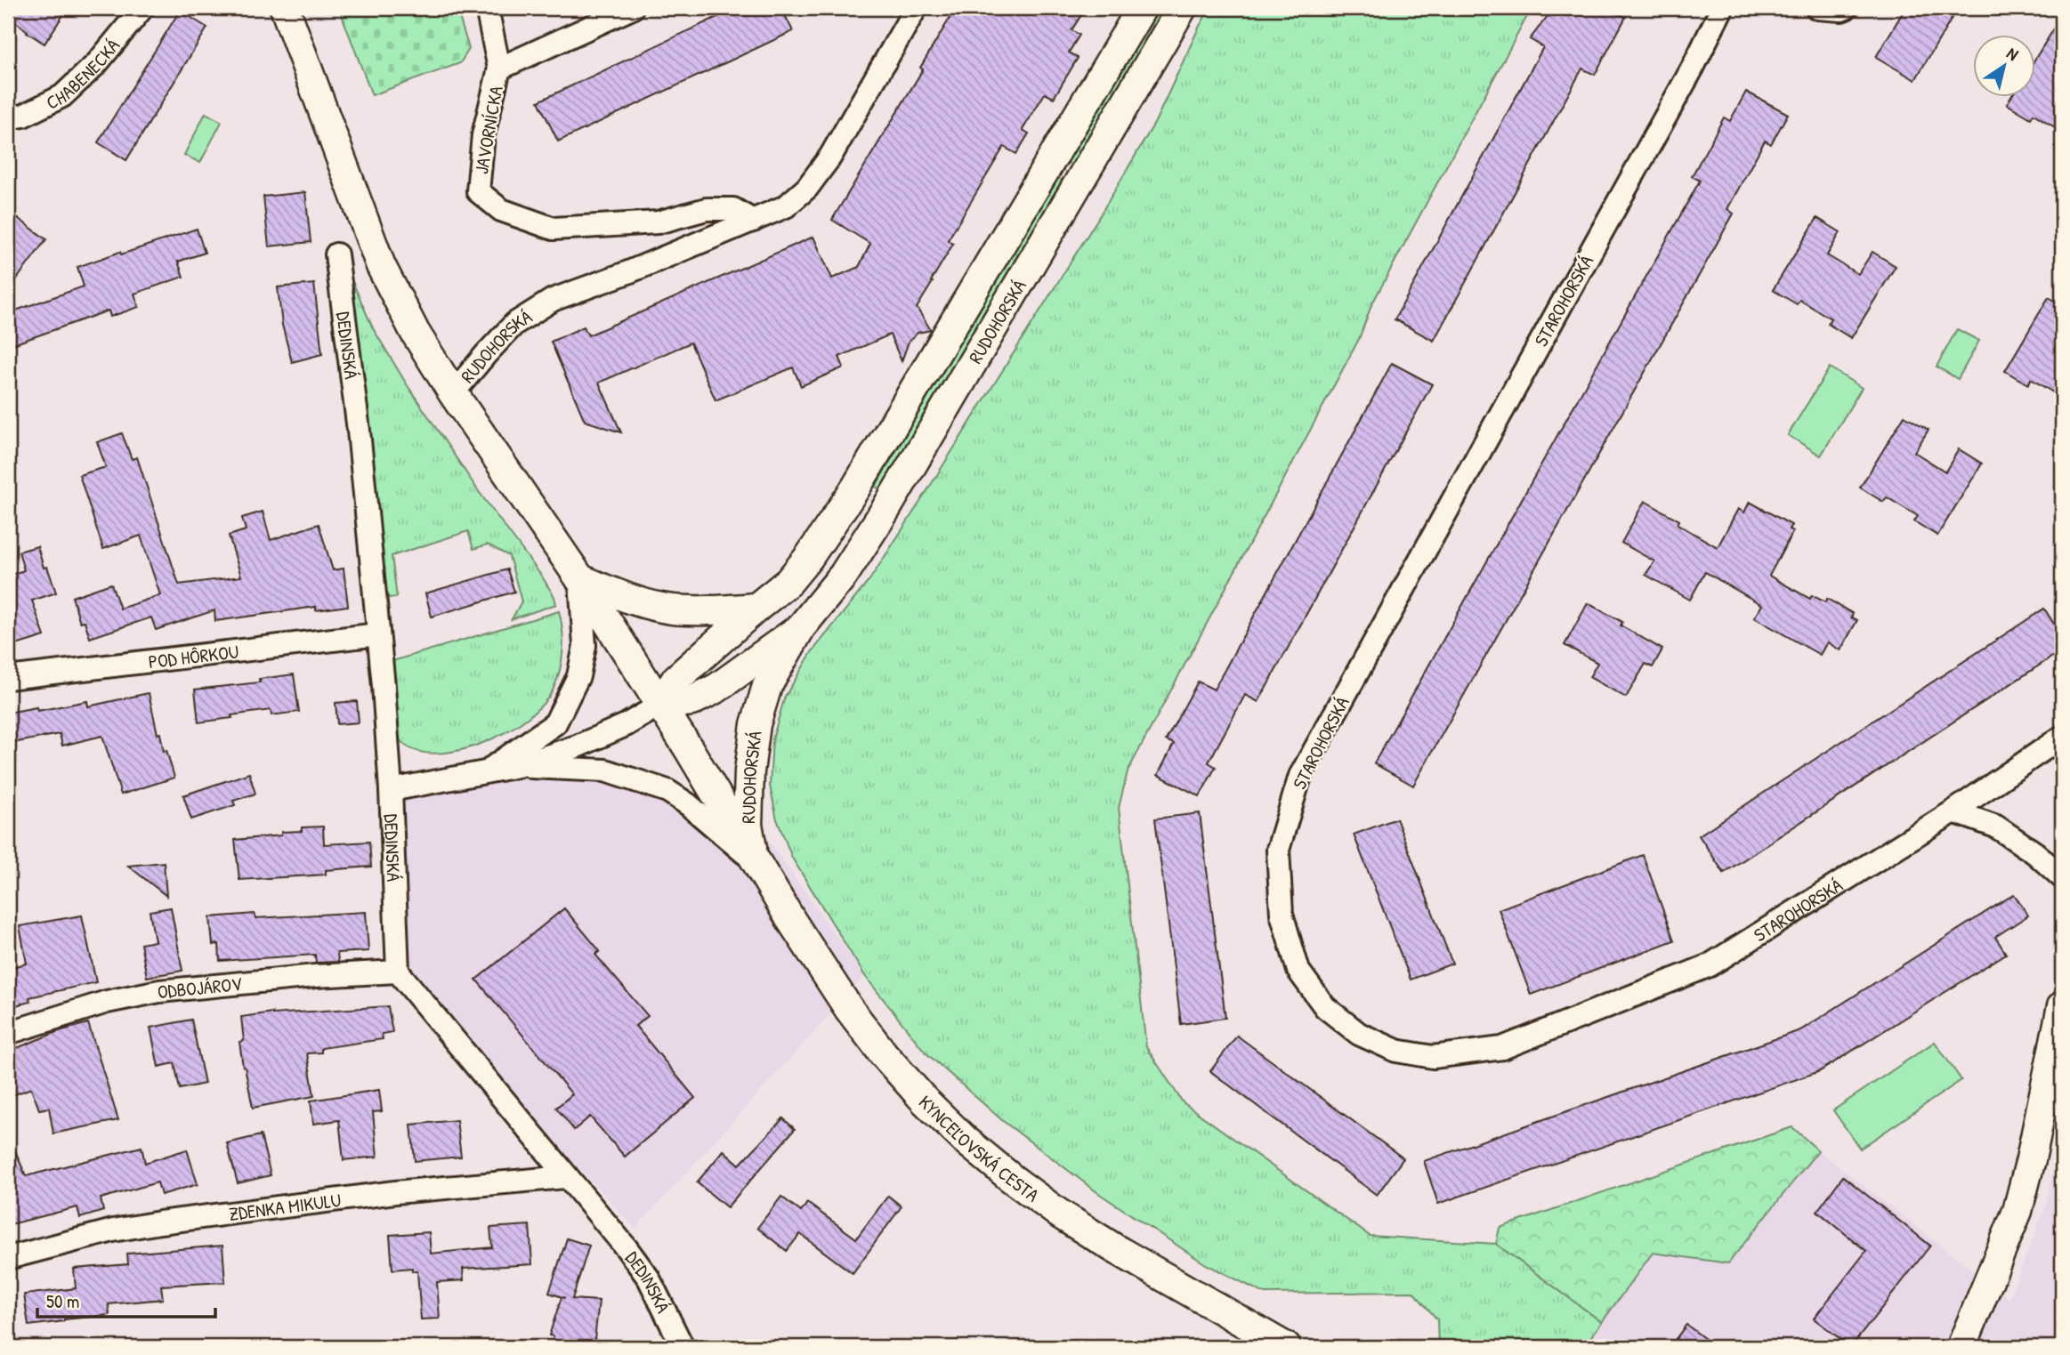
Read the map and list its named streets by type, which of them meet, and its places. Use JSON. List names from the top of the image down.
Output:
{
  "streets": {
    "street": [
      "CHABENECKÁ",
      "JAVORNÍCKA",
      "STAROHORSKÁ",
      "RUDOHORSKÁ",
      "DEDINSKÁ",
      "POD HÔRKOU",
      "ODBOJÁROV",
      "KYNCEĽOVSKÁ CESTA",
      "ZDENKA MIKULU"
    ]
  },
  "crossings": [
    ["JAVORNÍCKA", "RUDOHORSKÁ"],
    ["RUDOHORSKÁ", "KYNCEĽOVSKÁ CESTA"],
    ["DEDINSKÁ", "POD HÔRKOU"],
    ["DEDINSKÁ", "ODBOJÁROV"],
    ["DEDINSKÁ", "ZDENKA MIKULU"]
  ],
  "scale_bar": "50 m",
  "north": "top right"
}
